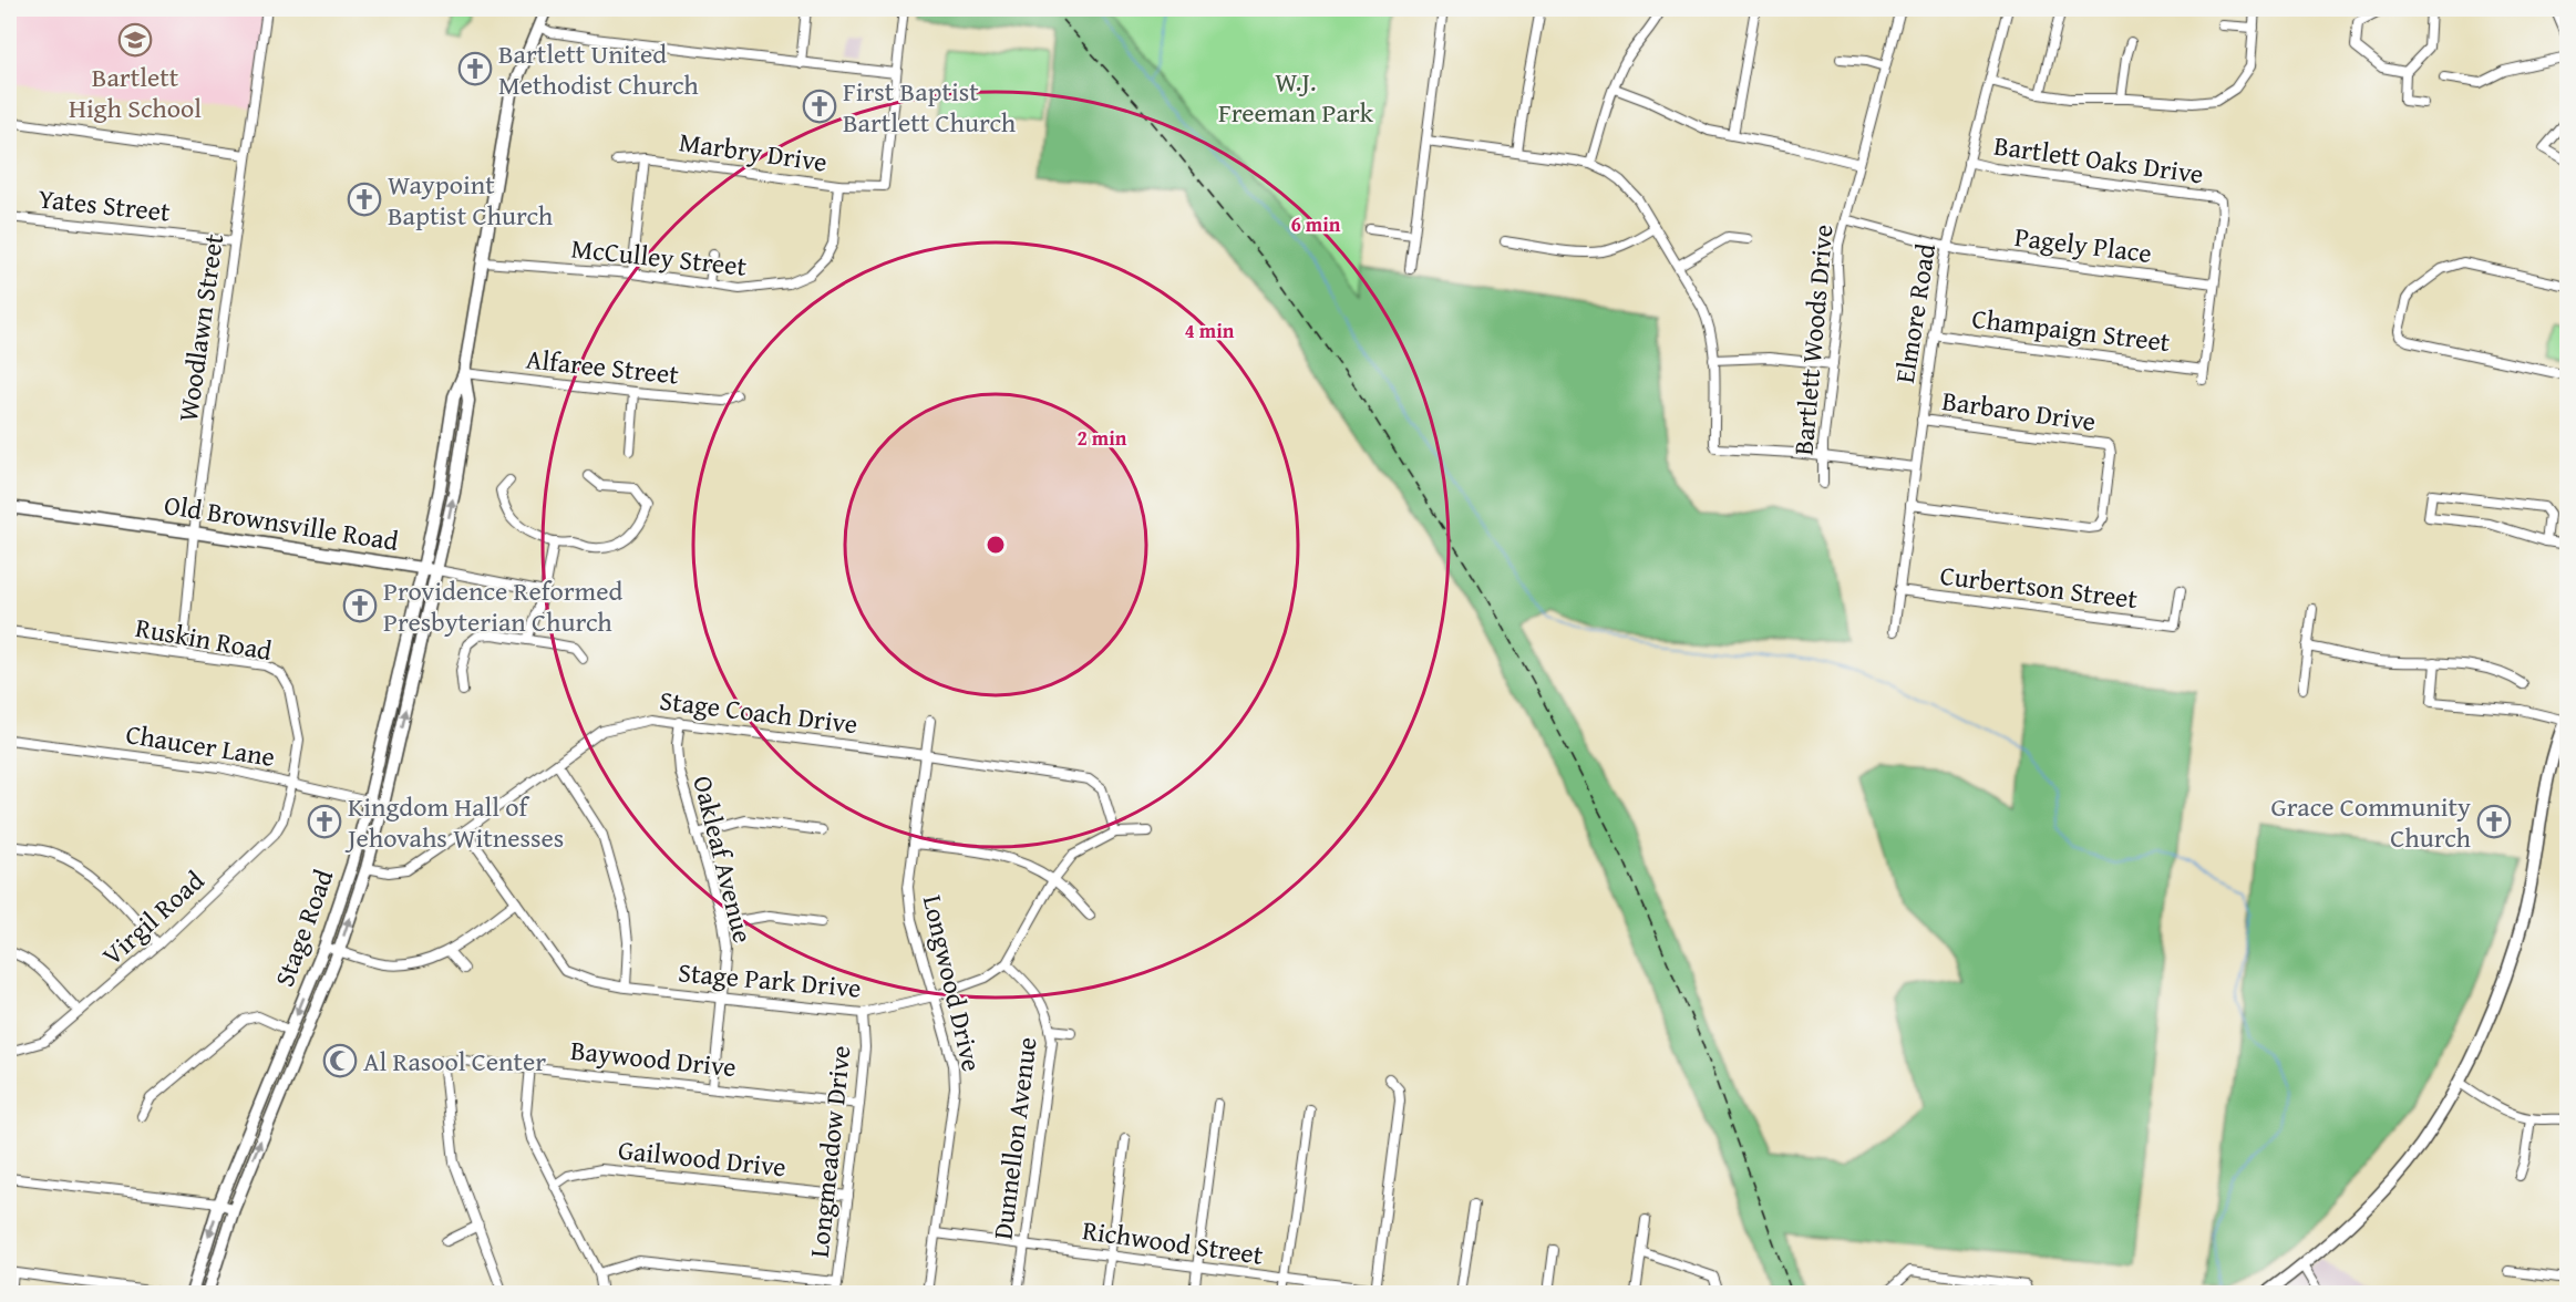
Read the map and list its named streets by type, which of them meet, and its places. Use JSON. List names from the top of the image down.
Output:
{
  "streets": {
    "main road": ["Old Brownsville Road", "Stage Road"],
    "street": [
      "Marbry Drive",
      "Bartlett Oaks Drive",
      "Yates Street",
      "Pagely Place",
      "McCulley Street",
      "Elmore Road",
      "Woodlawn Street",
      "Champaign Street",
      "Bartlett Woods Drive",
      "Alfaree Street",
      "Barbaro Drive",
      "Curbertson Street",
      "Ruskin Road",
      "Stage Coach Drive",
      "Chaucer Lane",
      "Oakleaf Avenue",
      "Virgil Road",
      "Stage Park Drive",
      "Longwood Drive",
      "Baywood Drive",
      "Dunnellon Avenue",
      "Longmeadow Drive",
      "Gailwood Drive",
      "Richwood Street"
    ]
  },
  "crossings": [
    ["Marbry Drive", "McCulley Street"],
    ["Bartlett Oaks Drive", "Pagely Place"],
    ["Bartlett Oaks Drive", "Elmore Road"],
    ["Yates Street", "Woodlawn Street"],
    ["Pagely Place", "Elmore Road"],
    ["Pagely Place", "Bartlett Woods Drive"],
    ["McCulley Street", "Stage Road"],
    ["Elmore Road", "Champaign Street"],
    ["Elmore Road", "Barbaro Drive"],
    ["Elmore Road", "Curbertson Street"],
    ["Woodlawn Street", "Old Brownsville Road"],
    ["Woodlawn Street", "Ruskin Road"],
    ["Alfaree Street", "Stage Road"],
    ["Old Brownsville Road", "Stage Road"],
    ["Ruskin Road", "Chaucer Lane"],
    ["Ruskin Road", "Virgil Road"],
    ["Stage Coach Drive", "Oakleaf Avenue"],
    ["Stage Coach Drive", "Stage Road"],
    ["Stage Coach Drive", "Stage Park Drive"],
    ["Stage Coach Drive", "Longwood Drive"],
    ["Chaucer Lane", "Virgil Road"],
    ["Chaucer Lane", "Stage Road"],
    ["Oakleaf Avenue", "Stage Park Drive"],
    ["Oakleaf Avenue", "Baywood Drive"],
    ["Stage Park Drive", "Longwood Drive"],
    ["Stage Park Drive", "Dunnellon Avenue"],
    ["Stage Park Drive", "Longmeadow Drive"],
    ["Longwood Drive", "Richwood Street"],
    ["Baywood Drive", "Longmeadow Drive"],
    ["Dunnellon Avenue", "Richwood Street"],
    ["Longmeadow Drive", "Gailwood Drive"]
  ],
  "parks": ["W.J. Freeman Park"],
  "places": {
    "school or university": ["Bartlett High School"],
    "church": [
      "Bartlett United Methodist Church",
      "First Baptist Bartlett Church",
      "Waypoint Baptist Church",
      "Providence Reformed Presbyterian Church",
      "Kingdom Hall of Jehovahs Witnesses",
      "Grace Community Church"
    ],
    "mosque": ["Al Rasool Center"]
  },
  "rings": ["6 min", "4 min", "2 min"]
}
